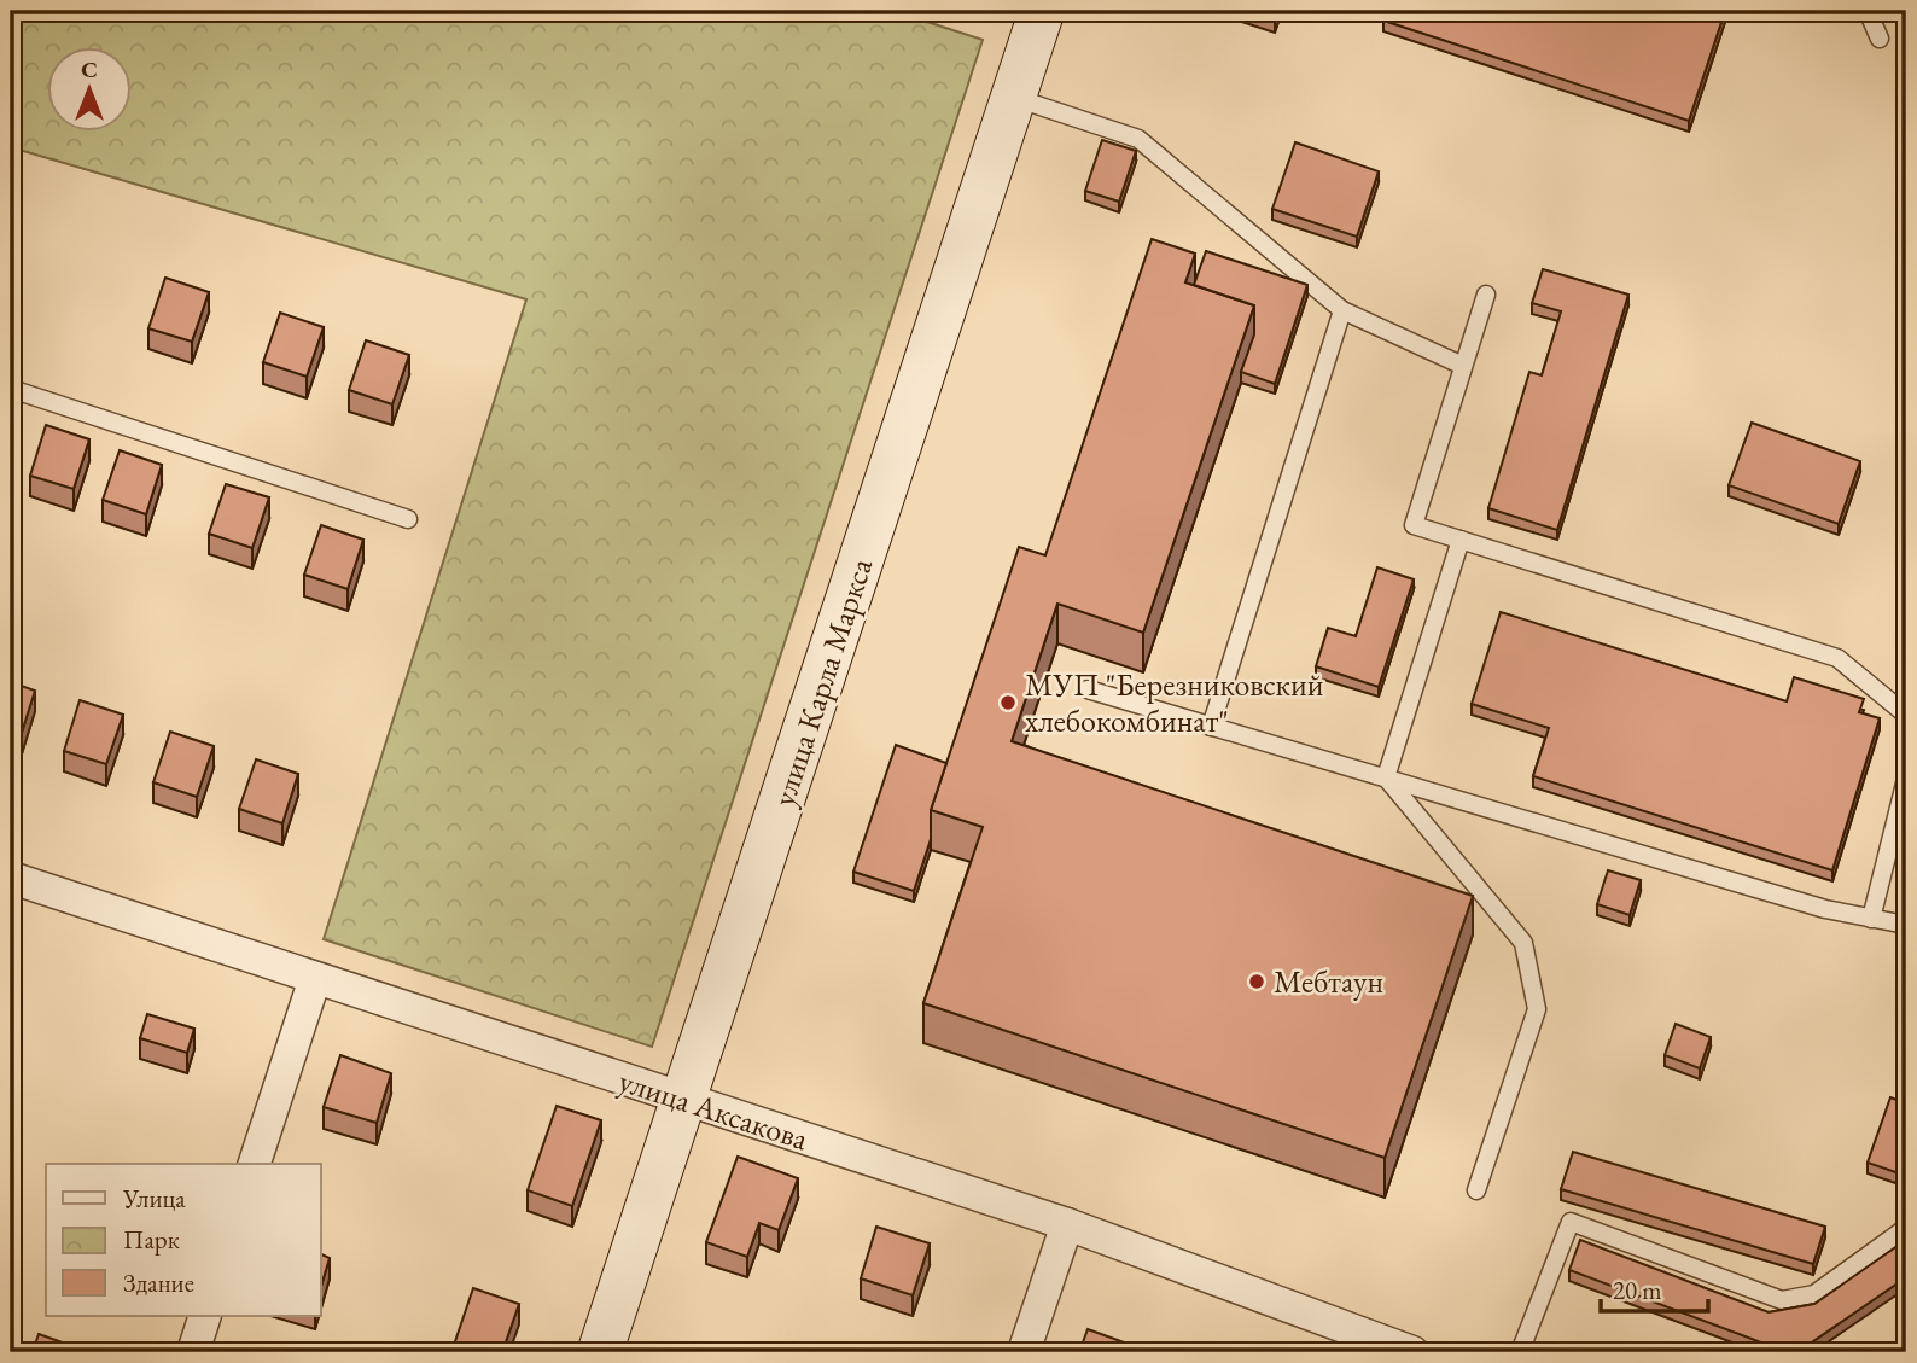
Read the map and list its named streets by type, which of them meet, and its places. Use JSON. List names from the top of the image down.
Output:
{
  "streets": {
    "main road": ["улица Карла Маркса"],
    "street": ["улица Аксакова"]
  },
  "crossings": [
    ["улица Карла Маркса", "улица Аксакова"]
  ],
  "places": ["МУП \"Березниковский хлебокомбинат\"", "Мебтаун"],
  "legend": ["Улица", "Парк", "Здание"],
  "scale_bar": "20 m",
  "north": "top"
}
